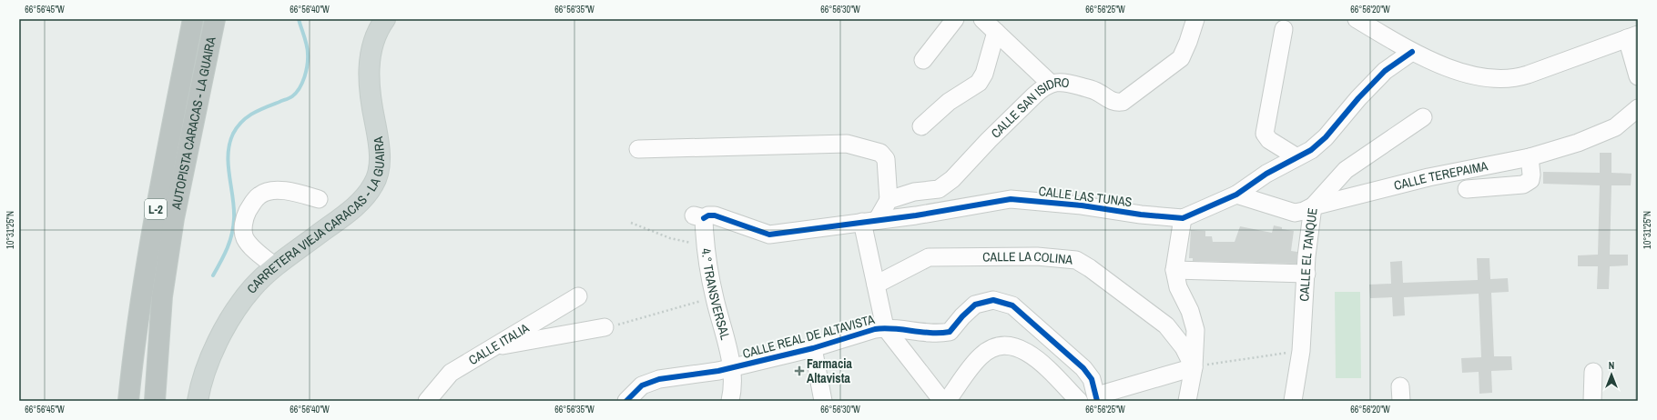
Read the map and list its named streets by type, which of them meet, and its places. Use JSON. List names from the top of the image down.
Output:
{
  "streets": {
    "highway": ["AUTOPISTA CARACAS - LA GUAIRA", "L-2"],
    "main road": ["CARRETERA VIEJA CARACAS - LA GUAIRA"],
    "street": [
      "CALLE SAN ISIDRO",
      "CALLE TEREPAIMA",
      "CALLE LAS TUNAS",
      "CALLE EL TANQUE",
      "CALLE LA COLINA",
      "4.° TRANSVERSAL",
      "CALLE REAL DE ALTAVISTA",
      "CALLE ITALIA"
    ]
  },
  "crossings": [
    ["CALLE TEREPAIMA", "CALLE LAS TUNAS"],
    ["CALLE TEREPAIMA", "CALLE EL TANQUE"],
    ["CALLE LAS TUNAS", "4.° TRANSVERSAL"],
    ["4.° TRANSVERSAL", "CALLE REAL DE ALTAVISTA"]
  ],
  "places": {
    "health": ["Farmacia Altavista"]
  },
  "north": "top",
  "coordinates": [
    "66°56'45\"W",
    "66°56'40\"W",
    "66°56'35\"W",
    "66°56'30\"W",
    "66°56'25\"W",
    "66°56'20\"W",
    "10°31'25\"N"
  ]
}
